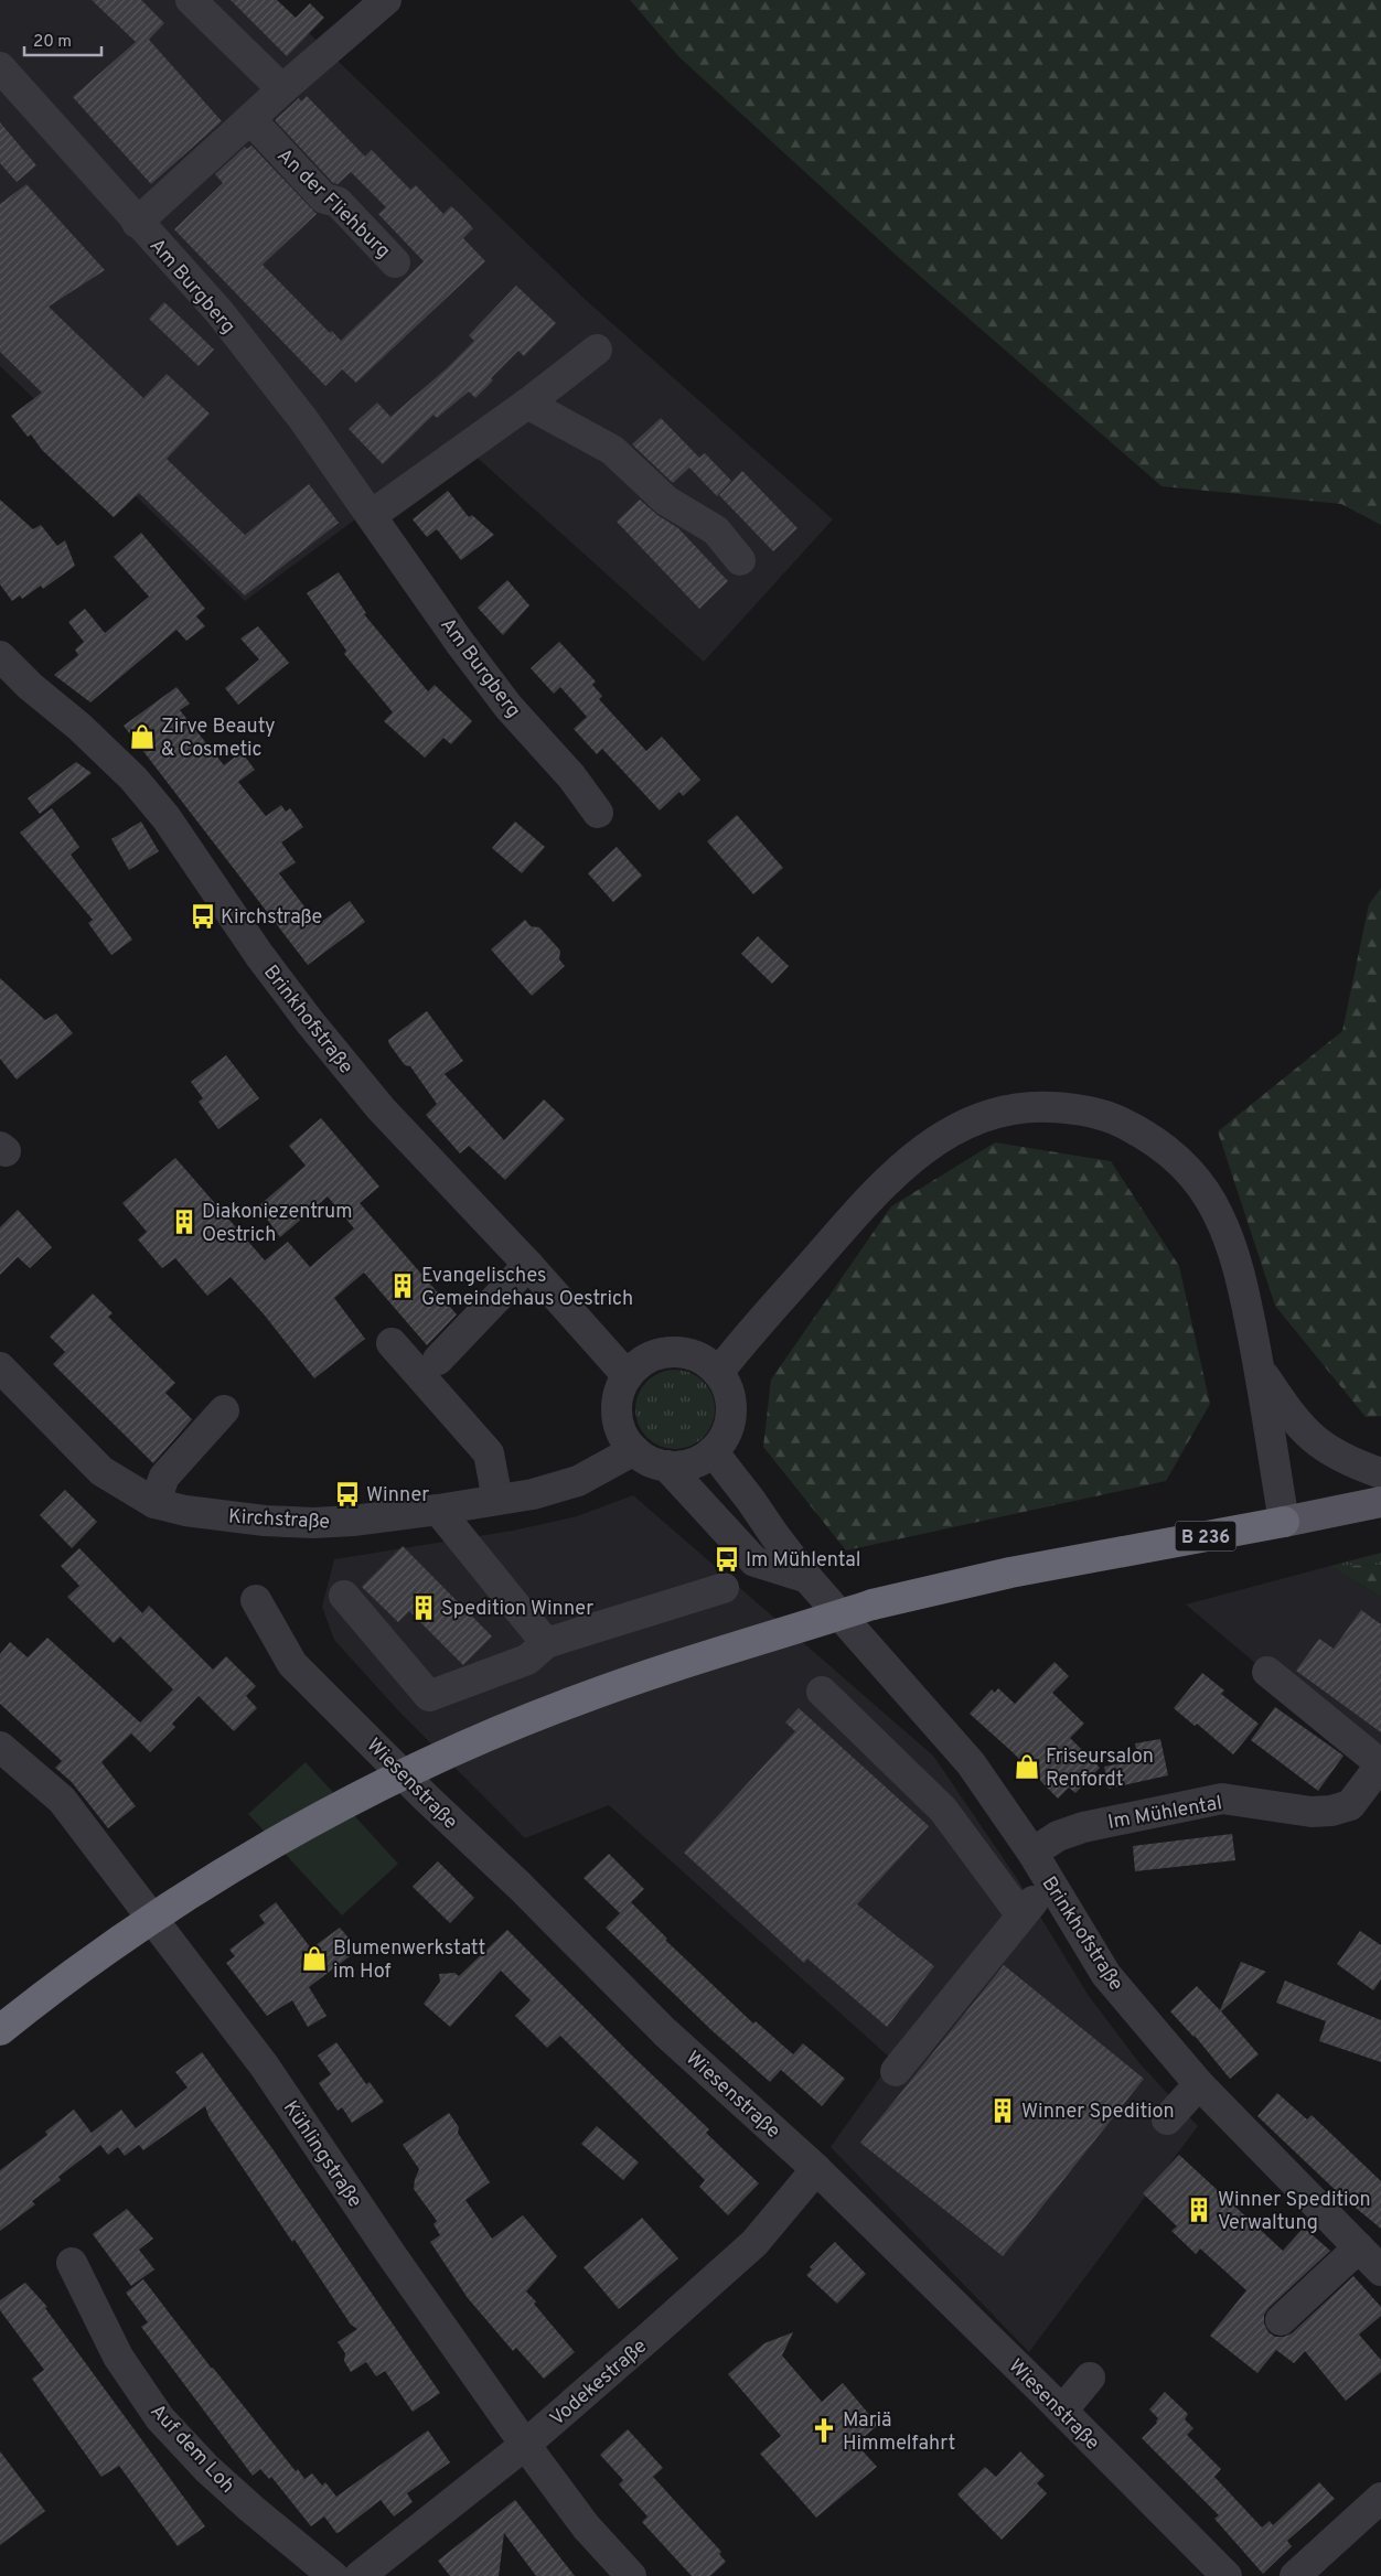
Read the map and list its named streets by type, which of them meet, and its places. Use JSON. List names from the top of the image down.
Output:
{
  "streets": {
    "highway": ["B 236"],
    "street": [
      "An der Fliehburg",
      "Am Burgberg",
      "Brinkhofstraße",
      "Kirchstraße",
      "Wiesenstraße",
      "Im Mühlental",
      "Kühlingstraße",
      "Vodekestraße",
      "Auf dem Loh"
    ]
  },
  "crossings": [
    ["Brinkhofstraße", "Kirchstraße"],
    ["Brinkhofstraße", "Im Mühlental"],
    ["Wiesenstraße", "Vodekestraße"],
    ["Kühlingstraße", "Vodekestraße"]
  ],
  "places": {
    "shop": ["Zirve Beauty & Cosmetic", "Friseursalon Renfordt", "Blumenwerkstatt im Hof"],
    "bus stop": ["Kirchstraße", "Winner", "Im Mühlental"],
    "building": [
      "Diakoniezentrum Oestrich",
      "Evangelisches Gemeindehaus Oestrich",
      "Spedition Winner",
      "Winner Spedition",
      "Winner Spedition Verwaltung"
    ],
    "church": ["Mariä Himmelfahrt"]
  },
  "scale_bar": "20 m"
}
